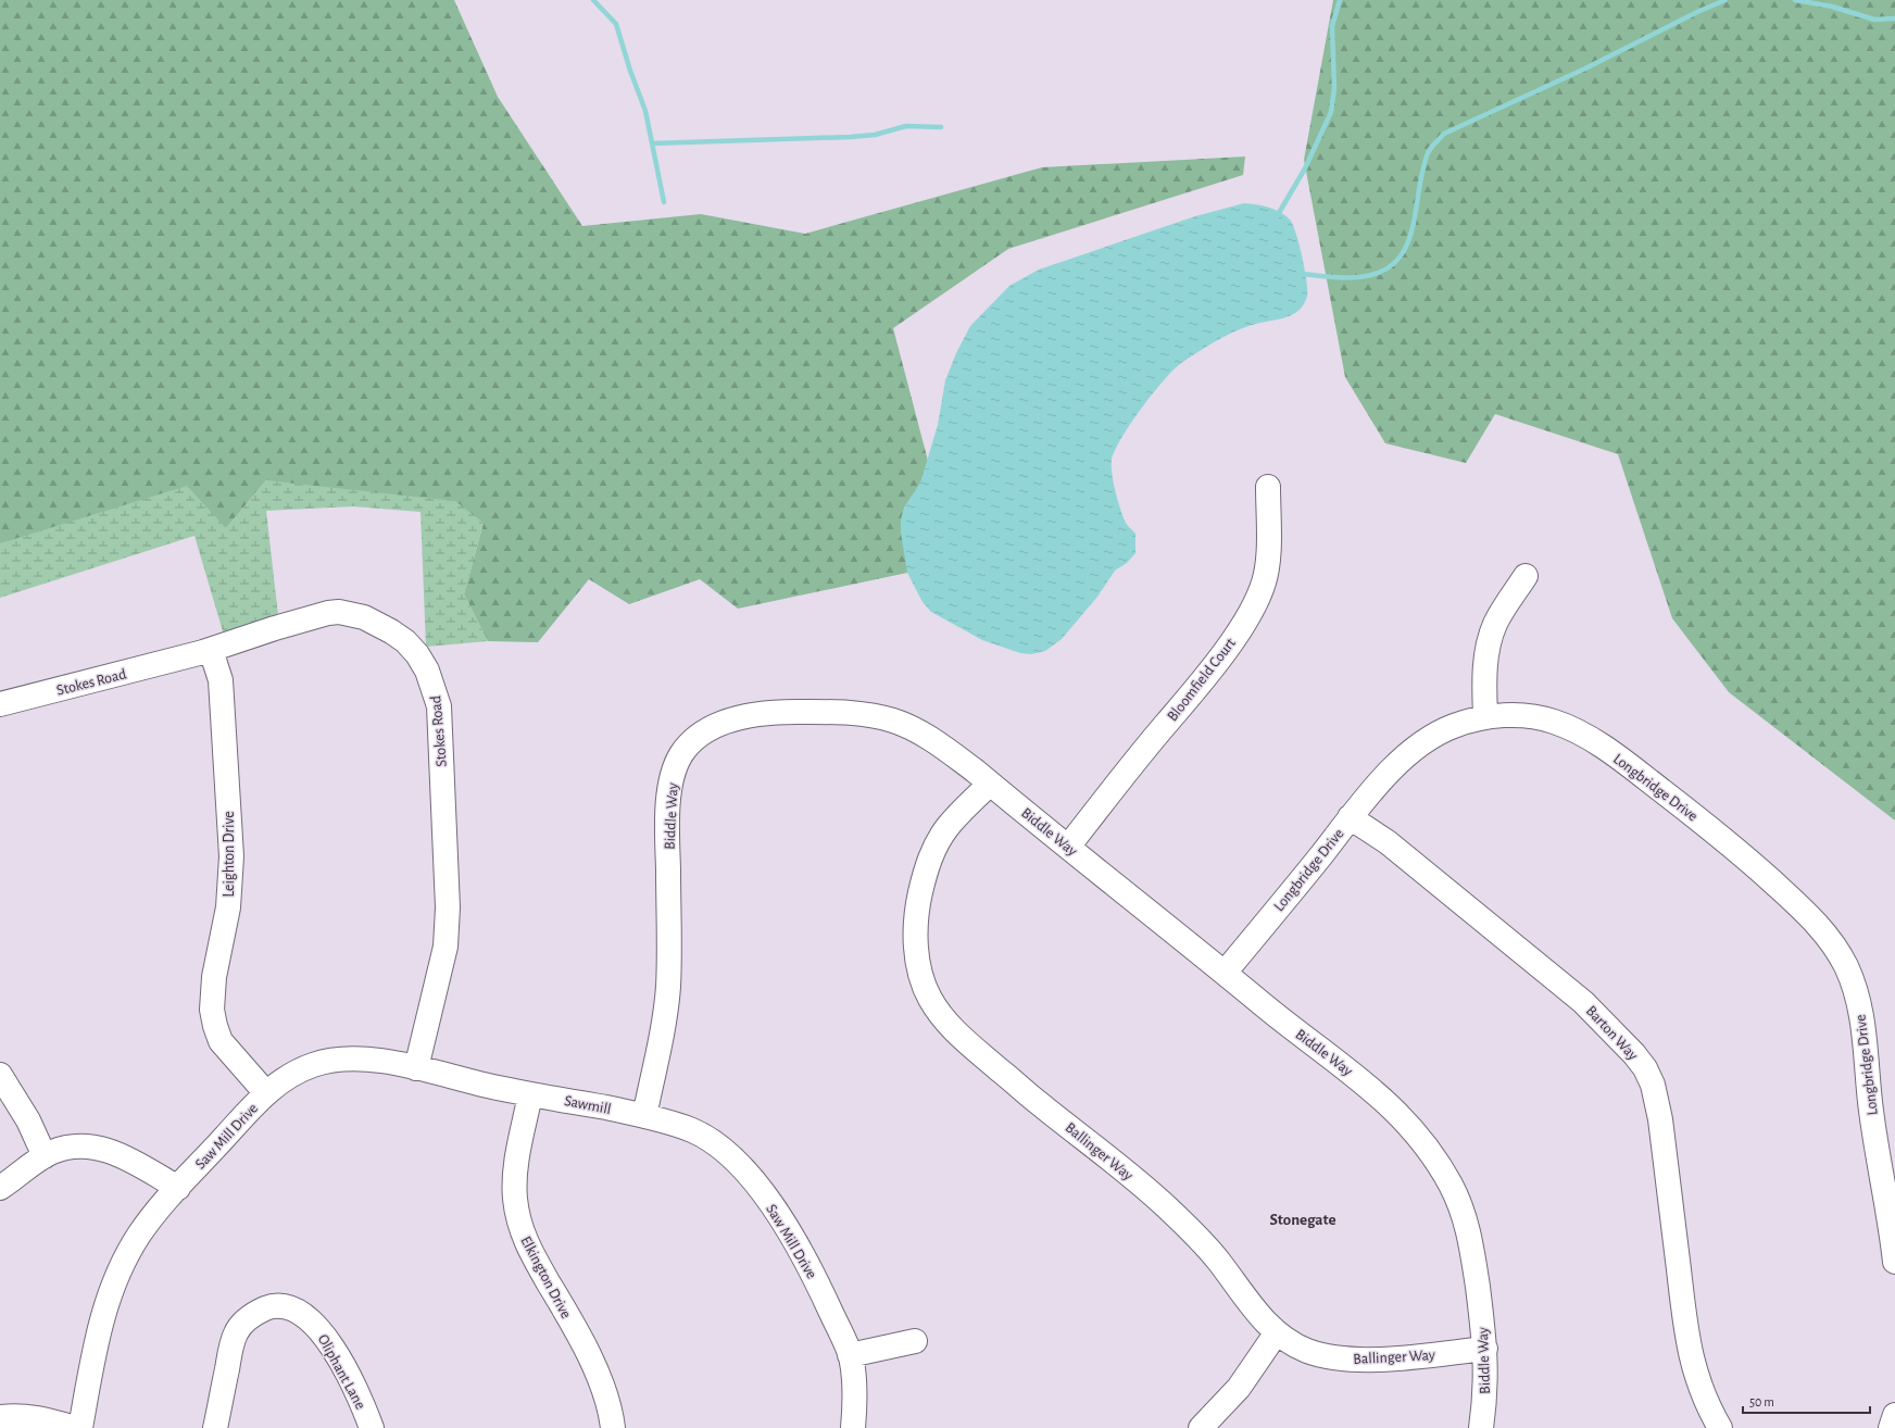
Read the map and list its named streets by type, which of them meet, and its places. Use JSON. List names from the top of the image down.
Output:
{
  "streets": {
    "street": [
      "Bloomfield Court",
      "Stokes Road",
      "Longbridge Drive",
      "Biddle Way",
      "Leighton Drive",
      "Barton Way",
      "Sawmill",
      "Saw Mill Drive",
      "Ballinger Way",
      "Elkington Drive",
      "Oliphant Lane"
    ]
  },
  "crossings": [
    ["Bloomfield Court", "Biddle Way"],
    ["Stokes Road", "Leighton Drive"],
    ["Stokes Road", "Saw Mill Drive"],
    ["Longbridge Drive", "Biddle Way"],
    ["Longbridge Drive", "Barton Way"],
    ["Biddle Way", "Sawmill"],
    ["Biddle Way", "Saw Mill Drive"],
    ["Biddle Way", "Ballinger Way"],
    ["Leighton Drive", "Saw Mill Drive"],
    ["Sawmill", "Saw Mill Drive"],
    ["Sawmill", "Elkington Drive"],
    ["Saw Mill Drive", "Elkington Drive"]
  ],
  "districts": ["Stonegate"],
  "scale_bar": "50 m"
}
